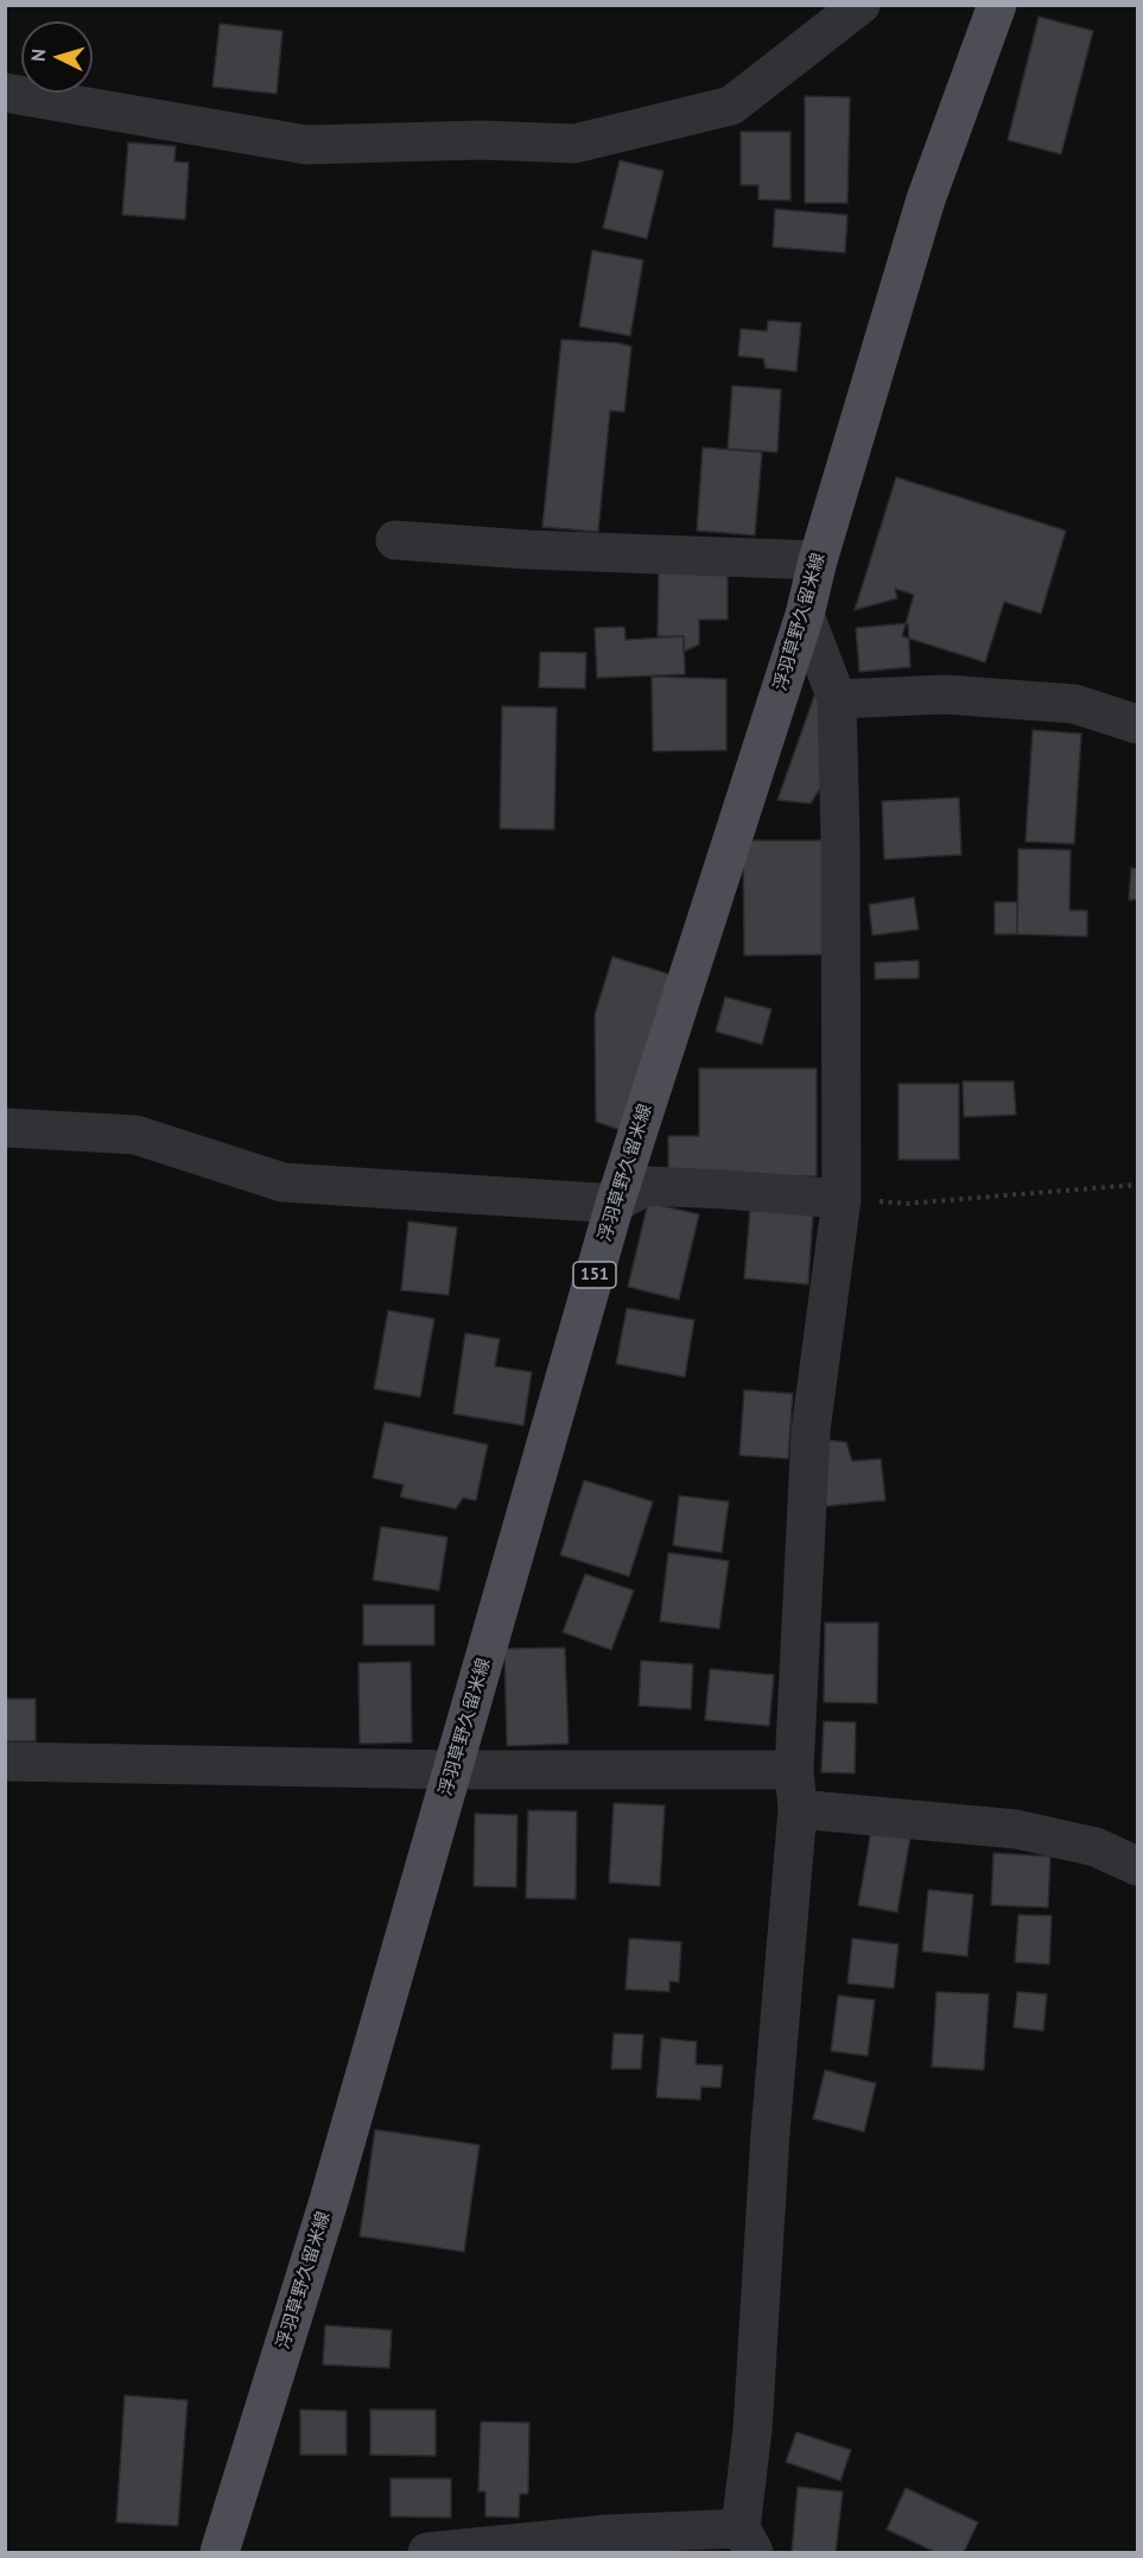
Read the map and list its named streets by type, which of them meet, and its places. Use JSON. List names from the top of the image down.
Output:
{
  "streets": {
    "main road": ["浮羽草野久留米線", "151"]
  },
  "north": "left"
}
